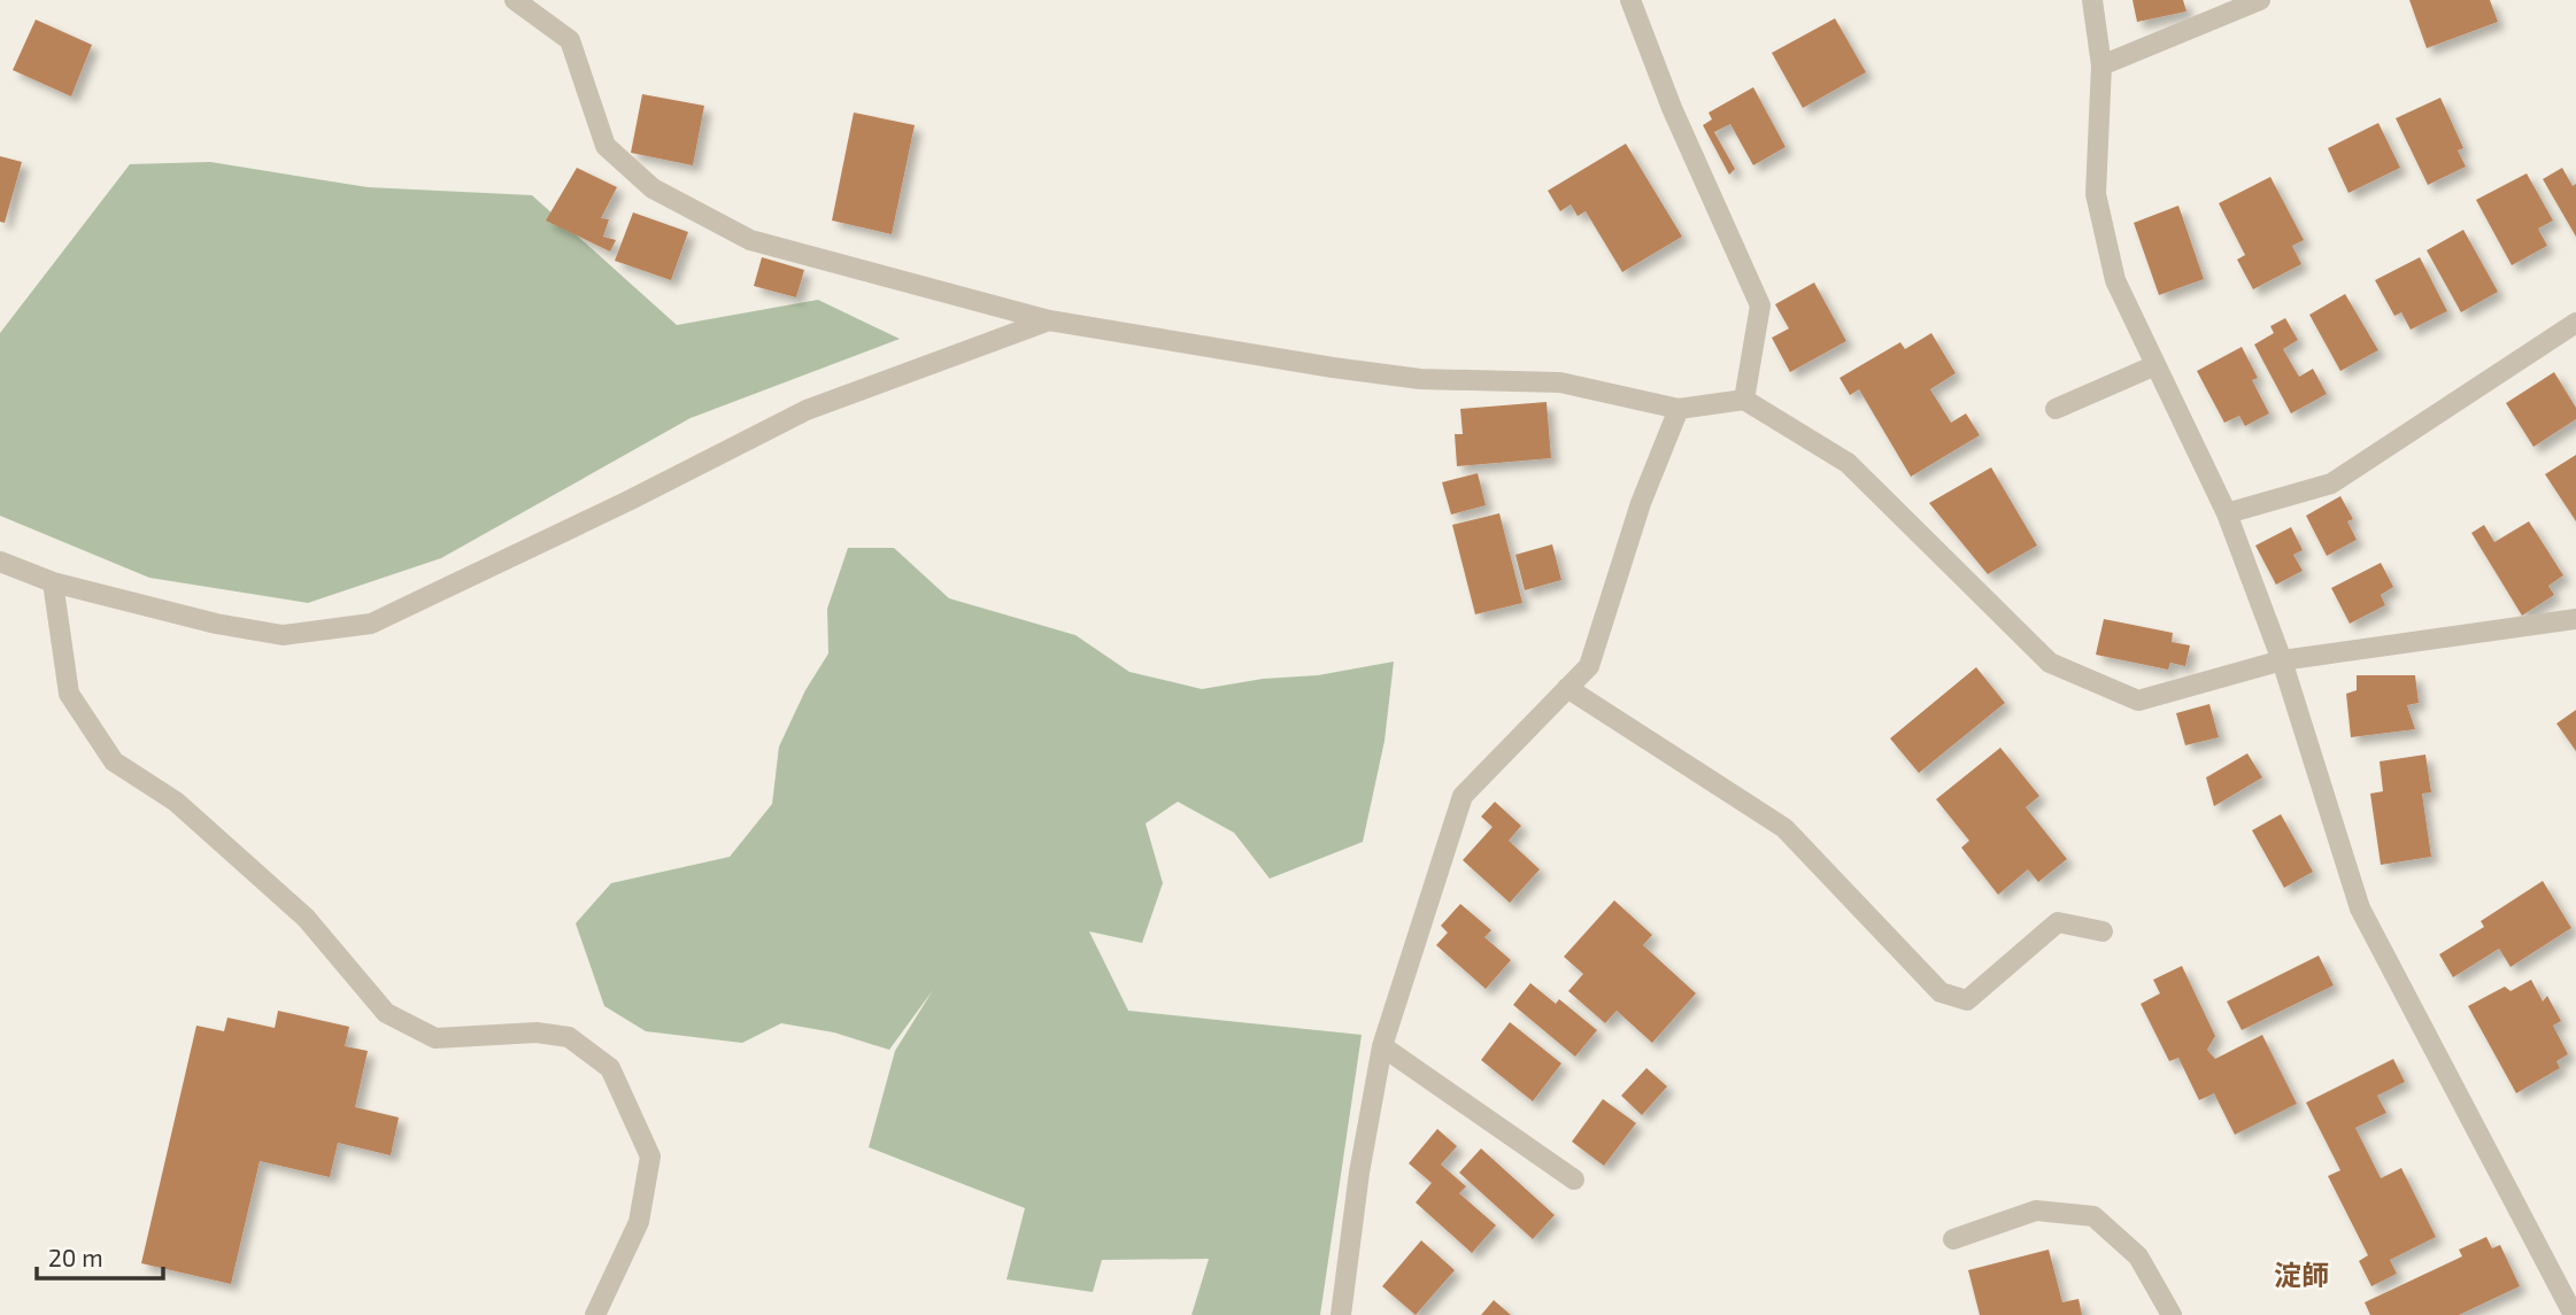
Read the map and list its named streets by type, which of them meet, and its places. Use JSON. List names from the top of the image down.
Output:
{
  "districts": ["淀師"],
  "scale_bar": "20 m"
}
